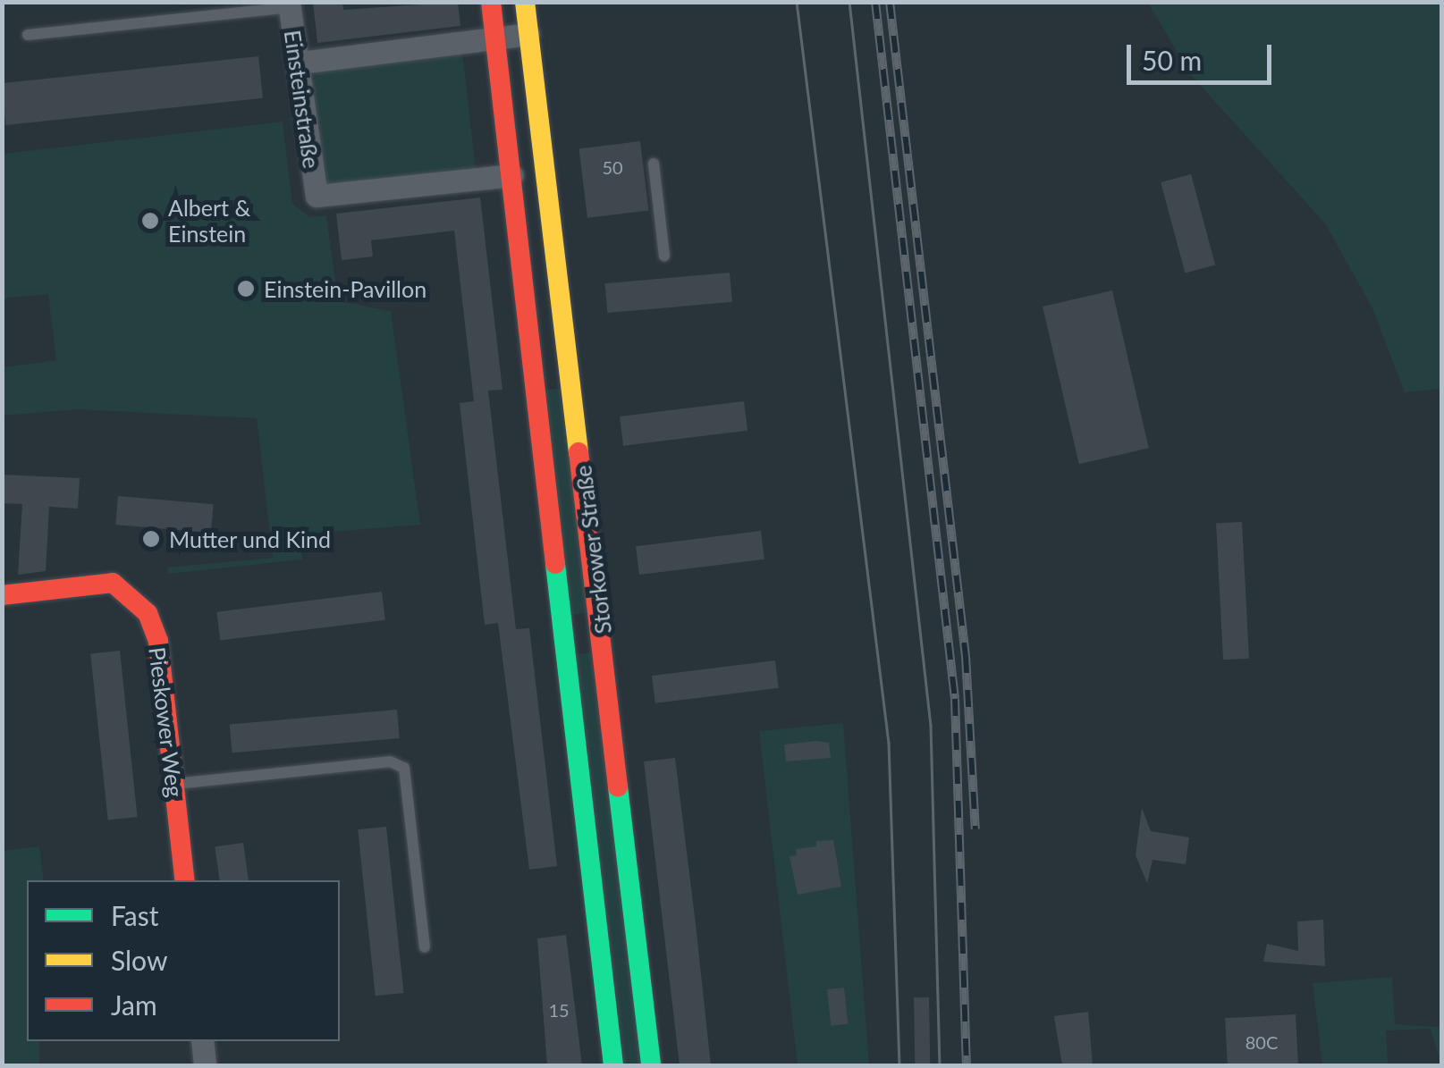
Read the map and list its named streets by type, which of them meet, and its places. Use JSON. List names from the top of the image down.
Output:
{
  "streets": {
    "street": ["Einsteinstraße", "Storkower Straße", "Pieskower Weg"]
  },
  "crossings": [
    ["Einsteinstraße", "Storkower Straße"]
  ],
  "places": ["Albert & Einstein", "Einstein-Pavillon", "Mutter und Kind"],
  "house_numbers": ["50", "15", "80C"],
  "legend": ["Fast", "Slow", "Jam"],
  "scale_bar": "50 m"
}
